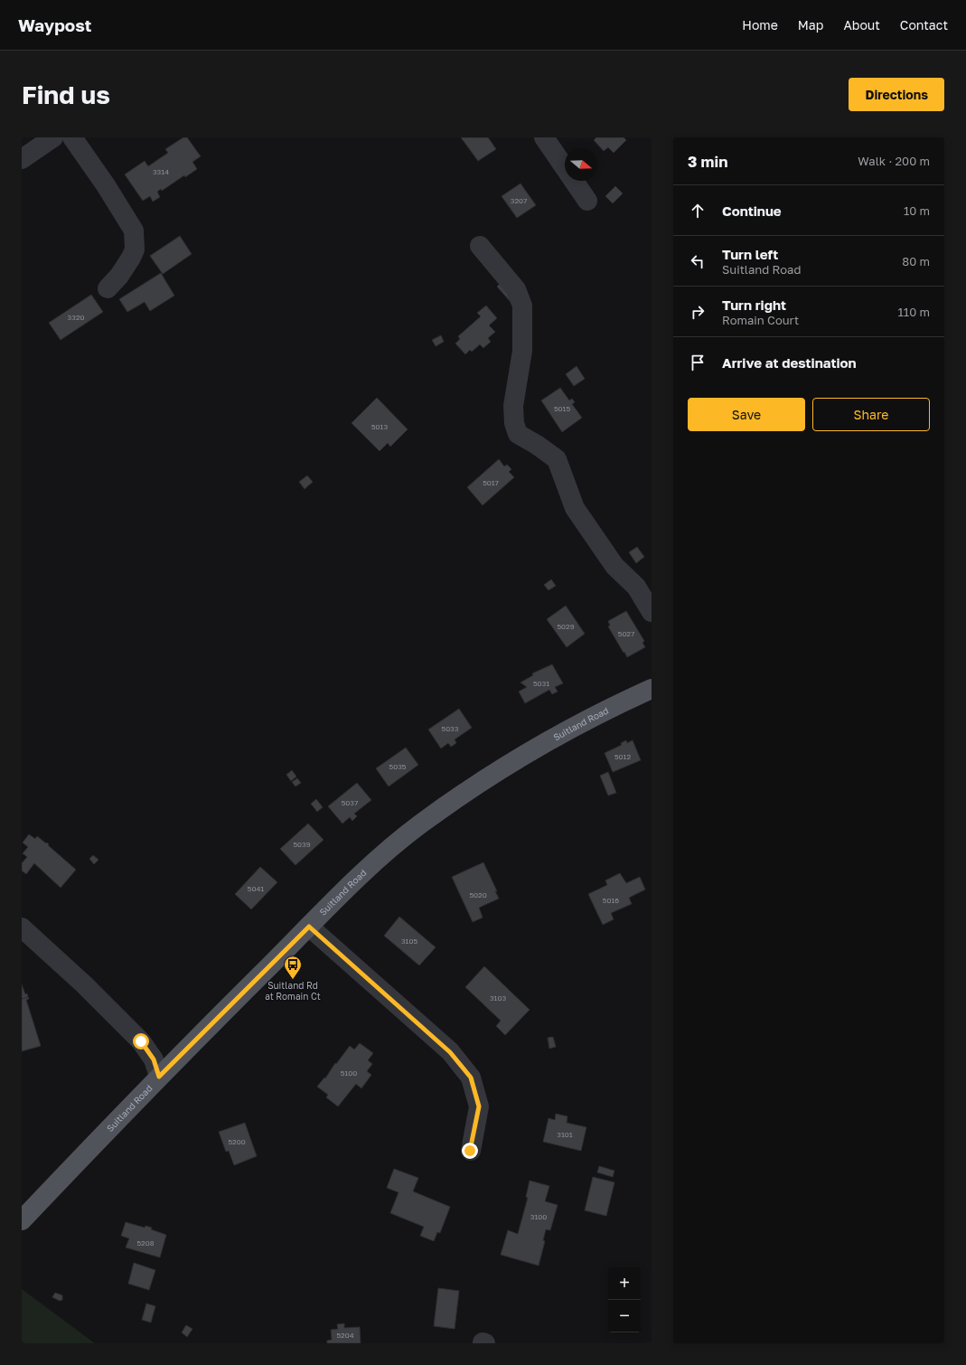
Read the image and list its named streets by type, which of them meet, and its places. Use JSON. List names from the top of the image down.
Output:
{
  "streets": {
    "main road": ["Suitland Road"]
  },
  "places": {
    "bus stop": ["Suitland Rd at Romain Ct"]
  },
  "house_numbers": [
    "3314",
    "3207",
    "3320",
    "5015",
    "5013",
    "5017",
    "5029",
    "5027",
    "5031",
    "5033",
    "5012",
    "5035",
    "5037",
    "5039",
    "5041",
    "5020",
    "5016",
    "3105",
    "3103",
    "5100",
    "3101",
    "5200",
    "3100",
    "5208",
    "5204"
  ],
  "north": "right",
  "page": {
    "header": "Waypost",
    "nav": [
      "Home",
      "Map",
      "About",
      "Contact"
    ],
    "buttons": [
      "Directions",
      ["Save", "Share"]
    ],
    "title": "Find us",
    "heading": ["3 min", "Walk · 200 m"],
    "list": [
      ["Continue", "10 m"],
      ["Turn left", "Suitland Road", "80 m"],
      ["Turn right", "Romain Court", "110 m"],
      "Arrive at destination"
    ],
    "map_buttons": ["+", "−"]
  }
}
